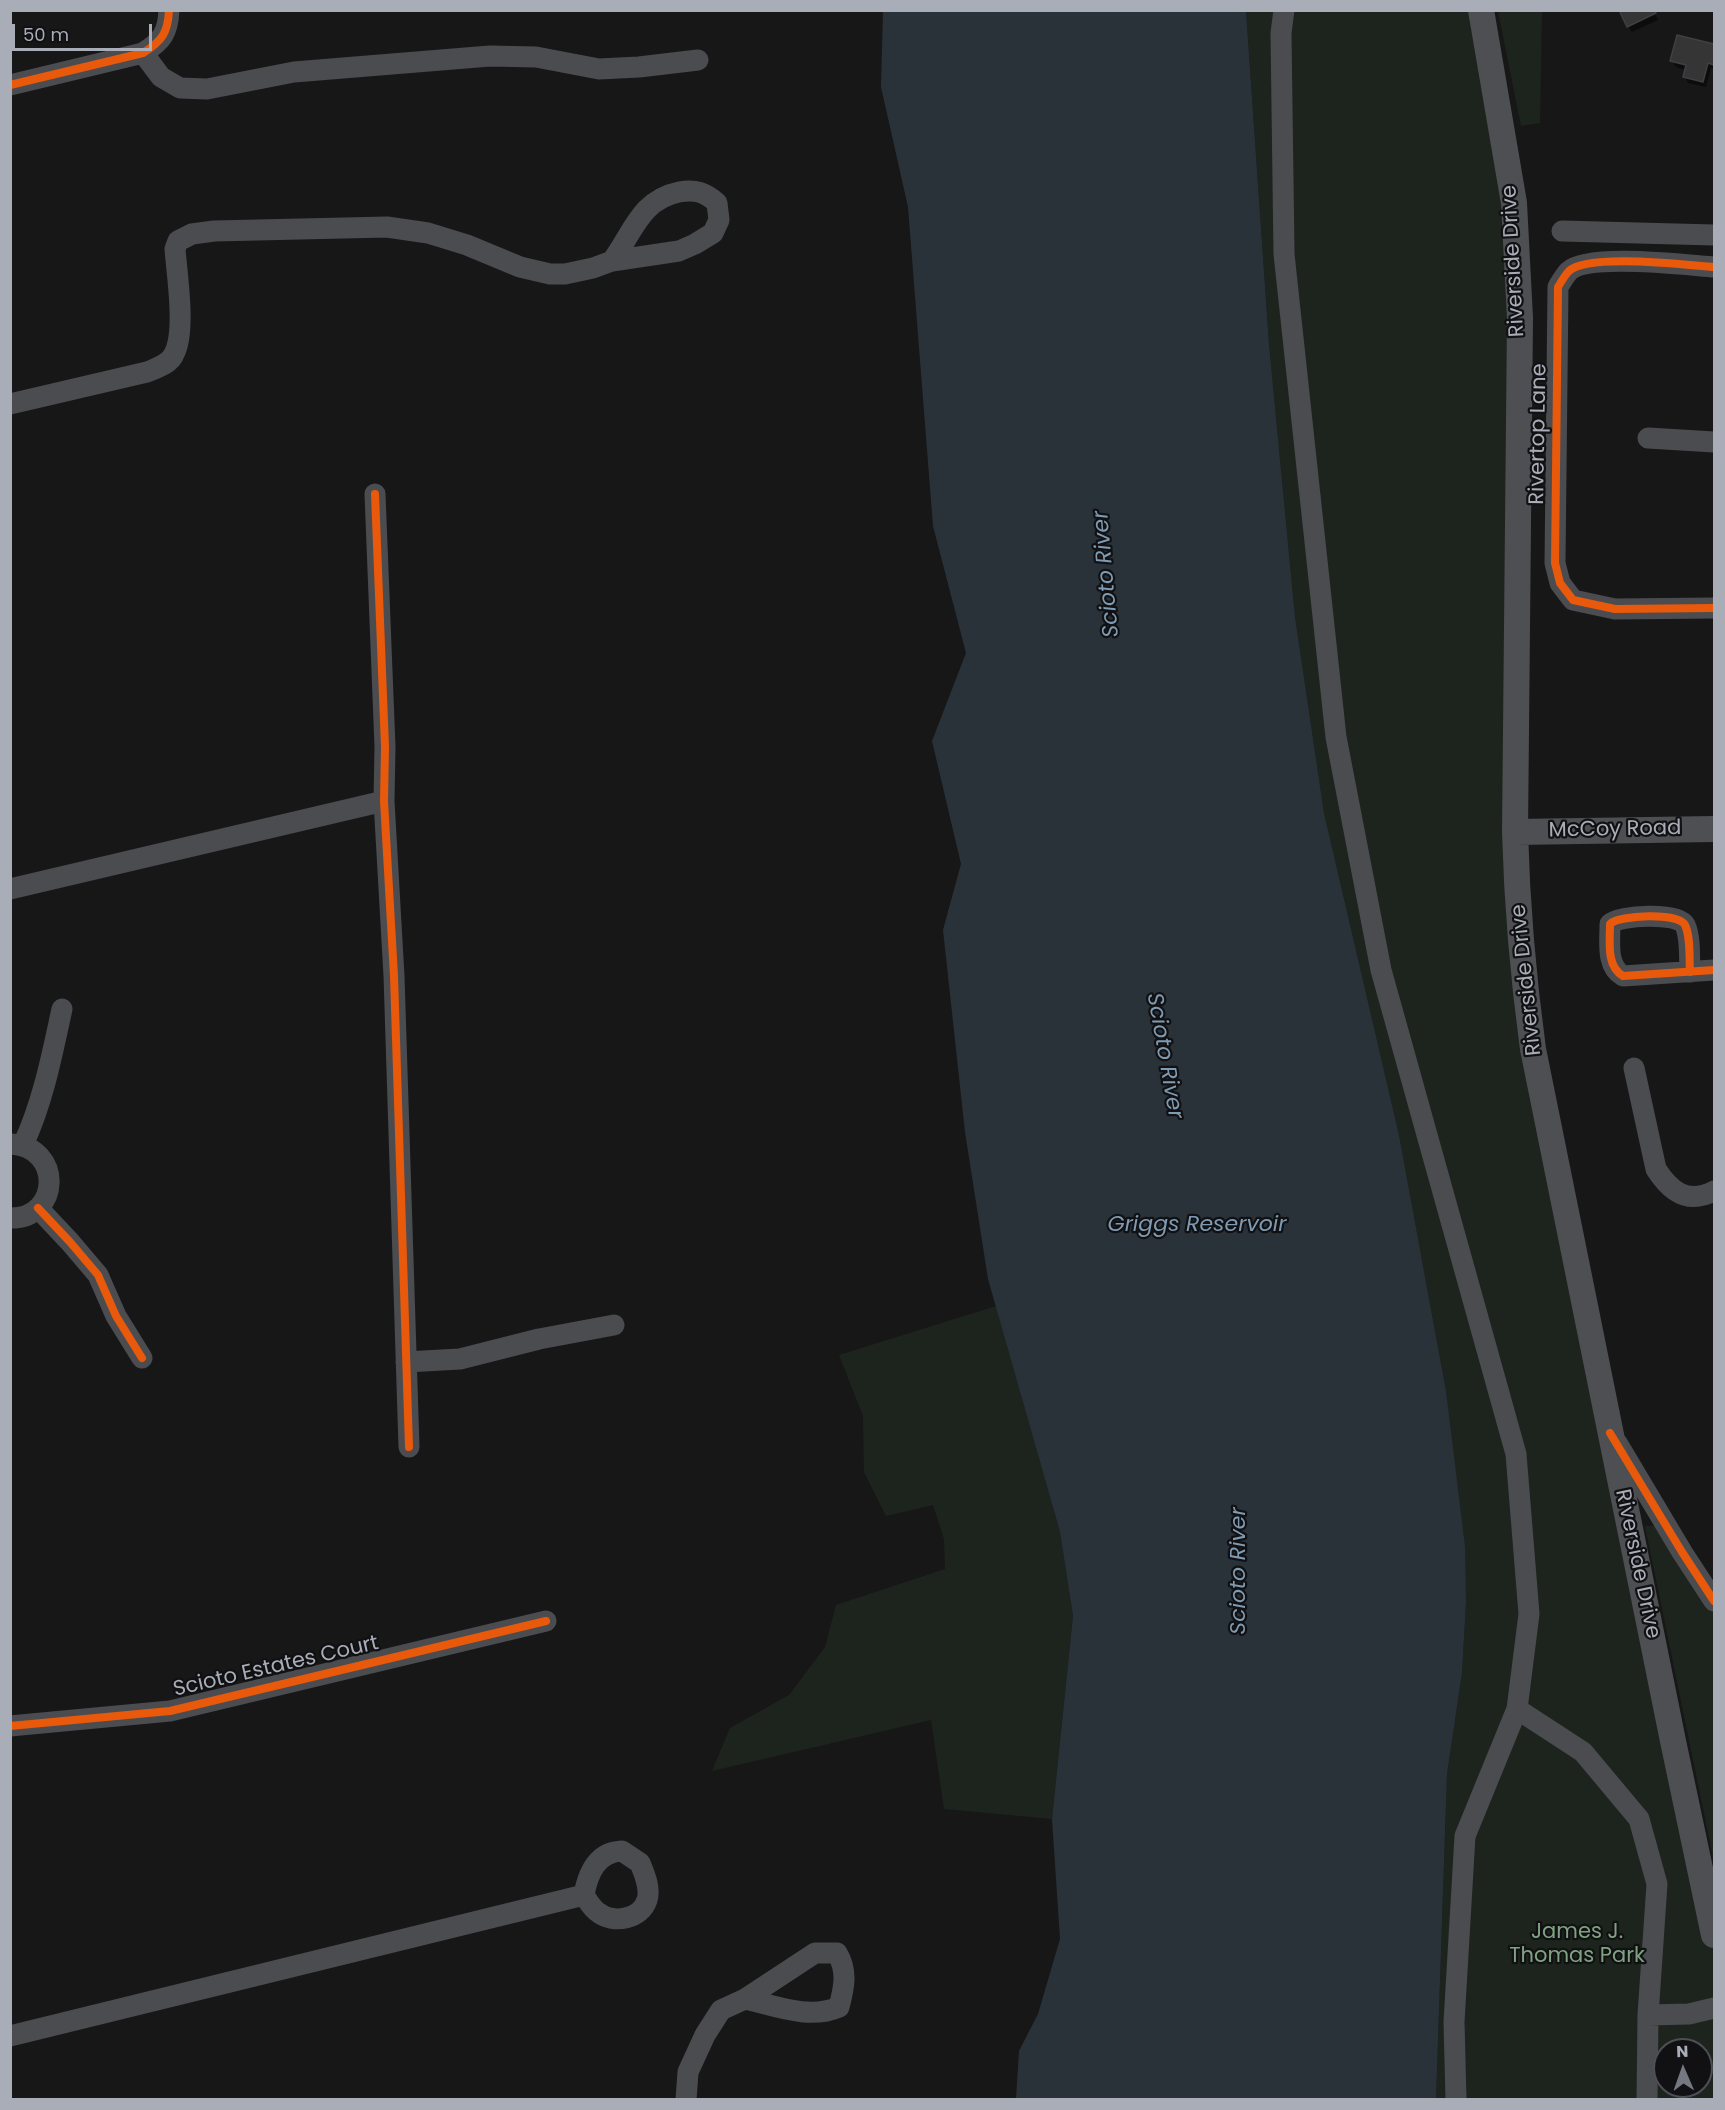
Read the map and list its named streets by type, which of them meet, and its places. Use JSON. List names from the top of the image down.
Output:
{
  "streets": {
    "main road": ["Riverside Drive", "McCoy Road"],
    "street": ["Rivertop Lane", "Scioto Estates Court"]
  },
  "crossings": [
    ["Riverside Drive", "McCoy Road"]
  ],
  "water": ["Scioto River", "Griggs Reservoir"],
  "parks": ["James J. Thomas Park"],
  "scale_bar": "50 m",
  "north": "top"
}
